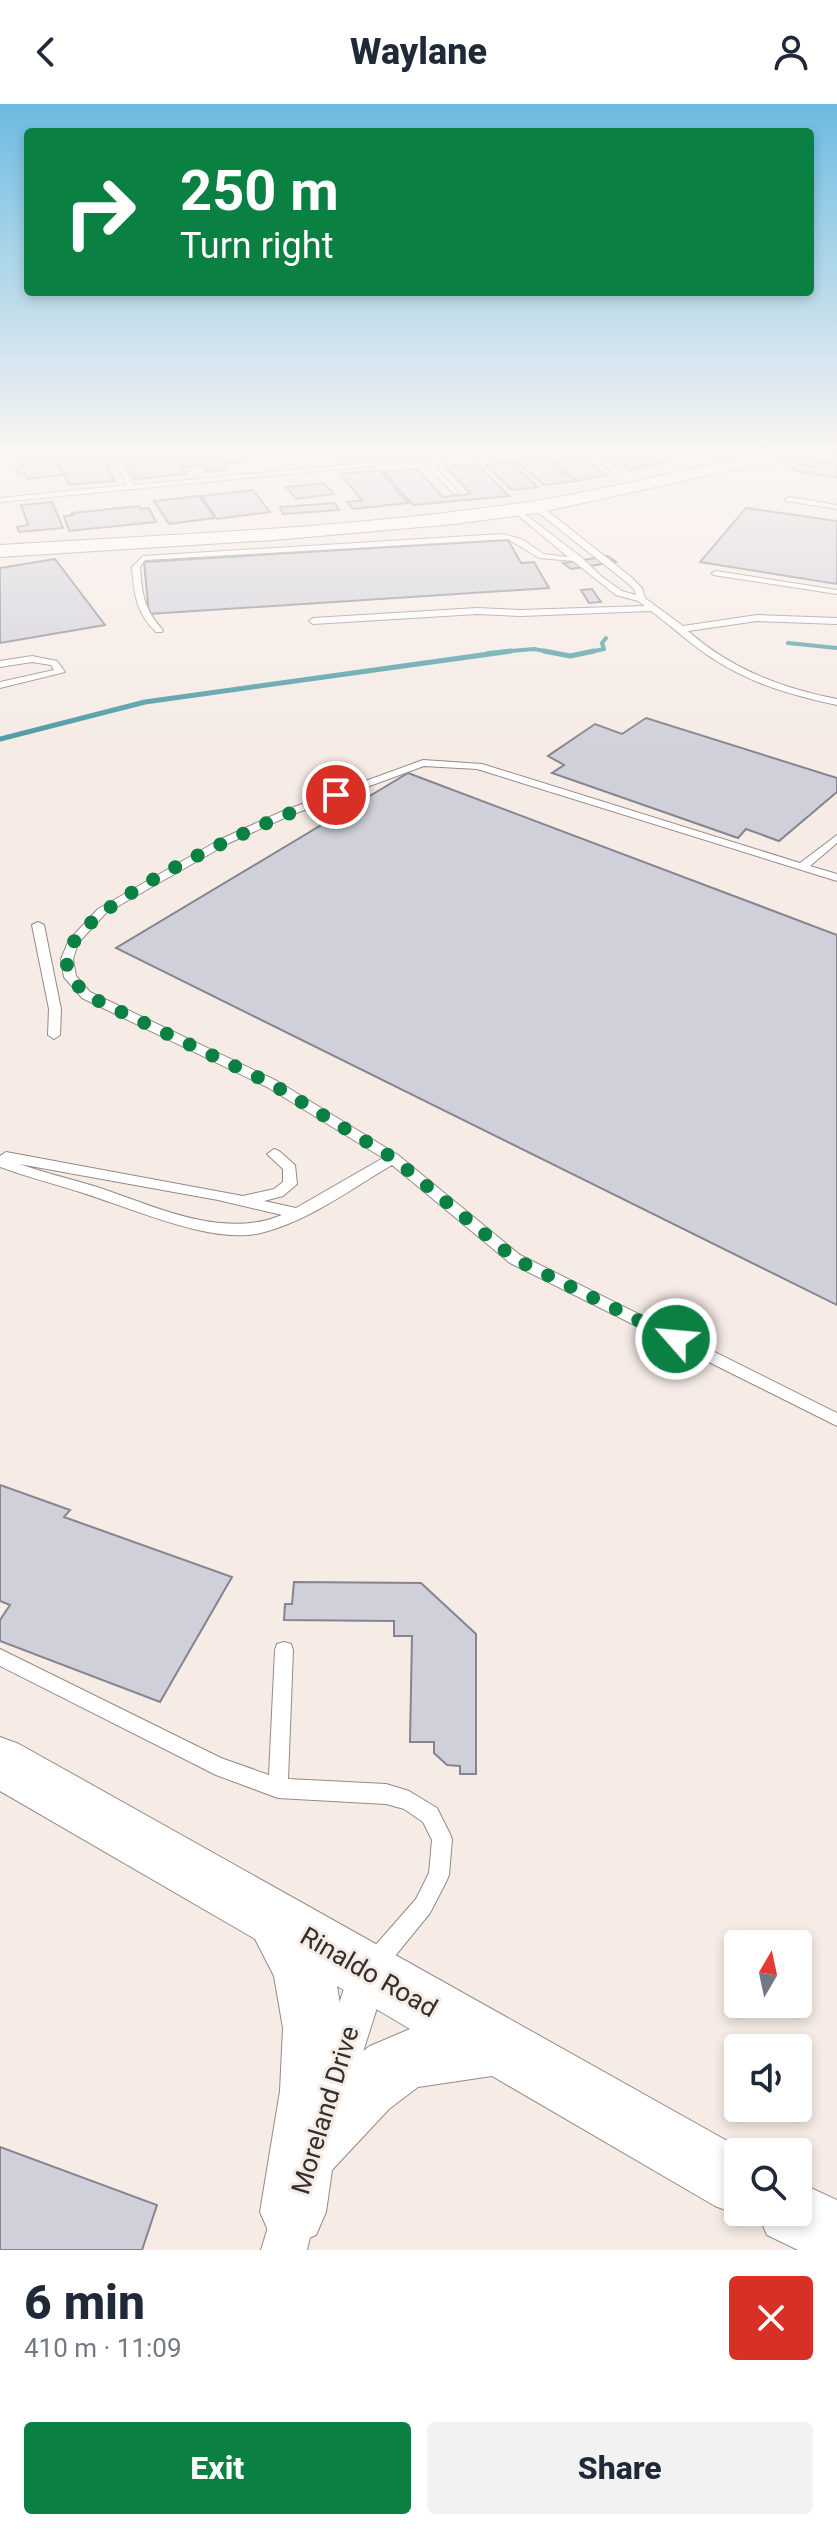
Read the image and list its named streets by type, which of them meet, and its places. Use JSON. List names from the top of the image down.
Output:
{
  "streets": {
    "street": ["Rinaldo Road", "Moreland Drive"]
  },
  "crossings": [
    ["Rinaldo Road", "Moreland Drive"]
  ],
  "north": "top",
  "page": {
    "header": "Waylane",
    "turn": ["250 m", "Turn right"],
    "heading": ["6 min", "410 m · 11:09"],
    "buttons": ["Exit", "Share"]
  }
}
